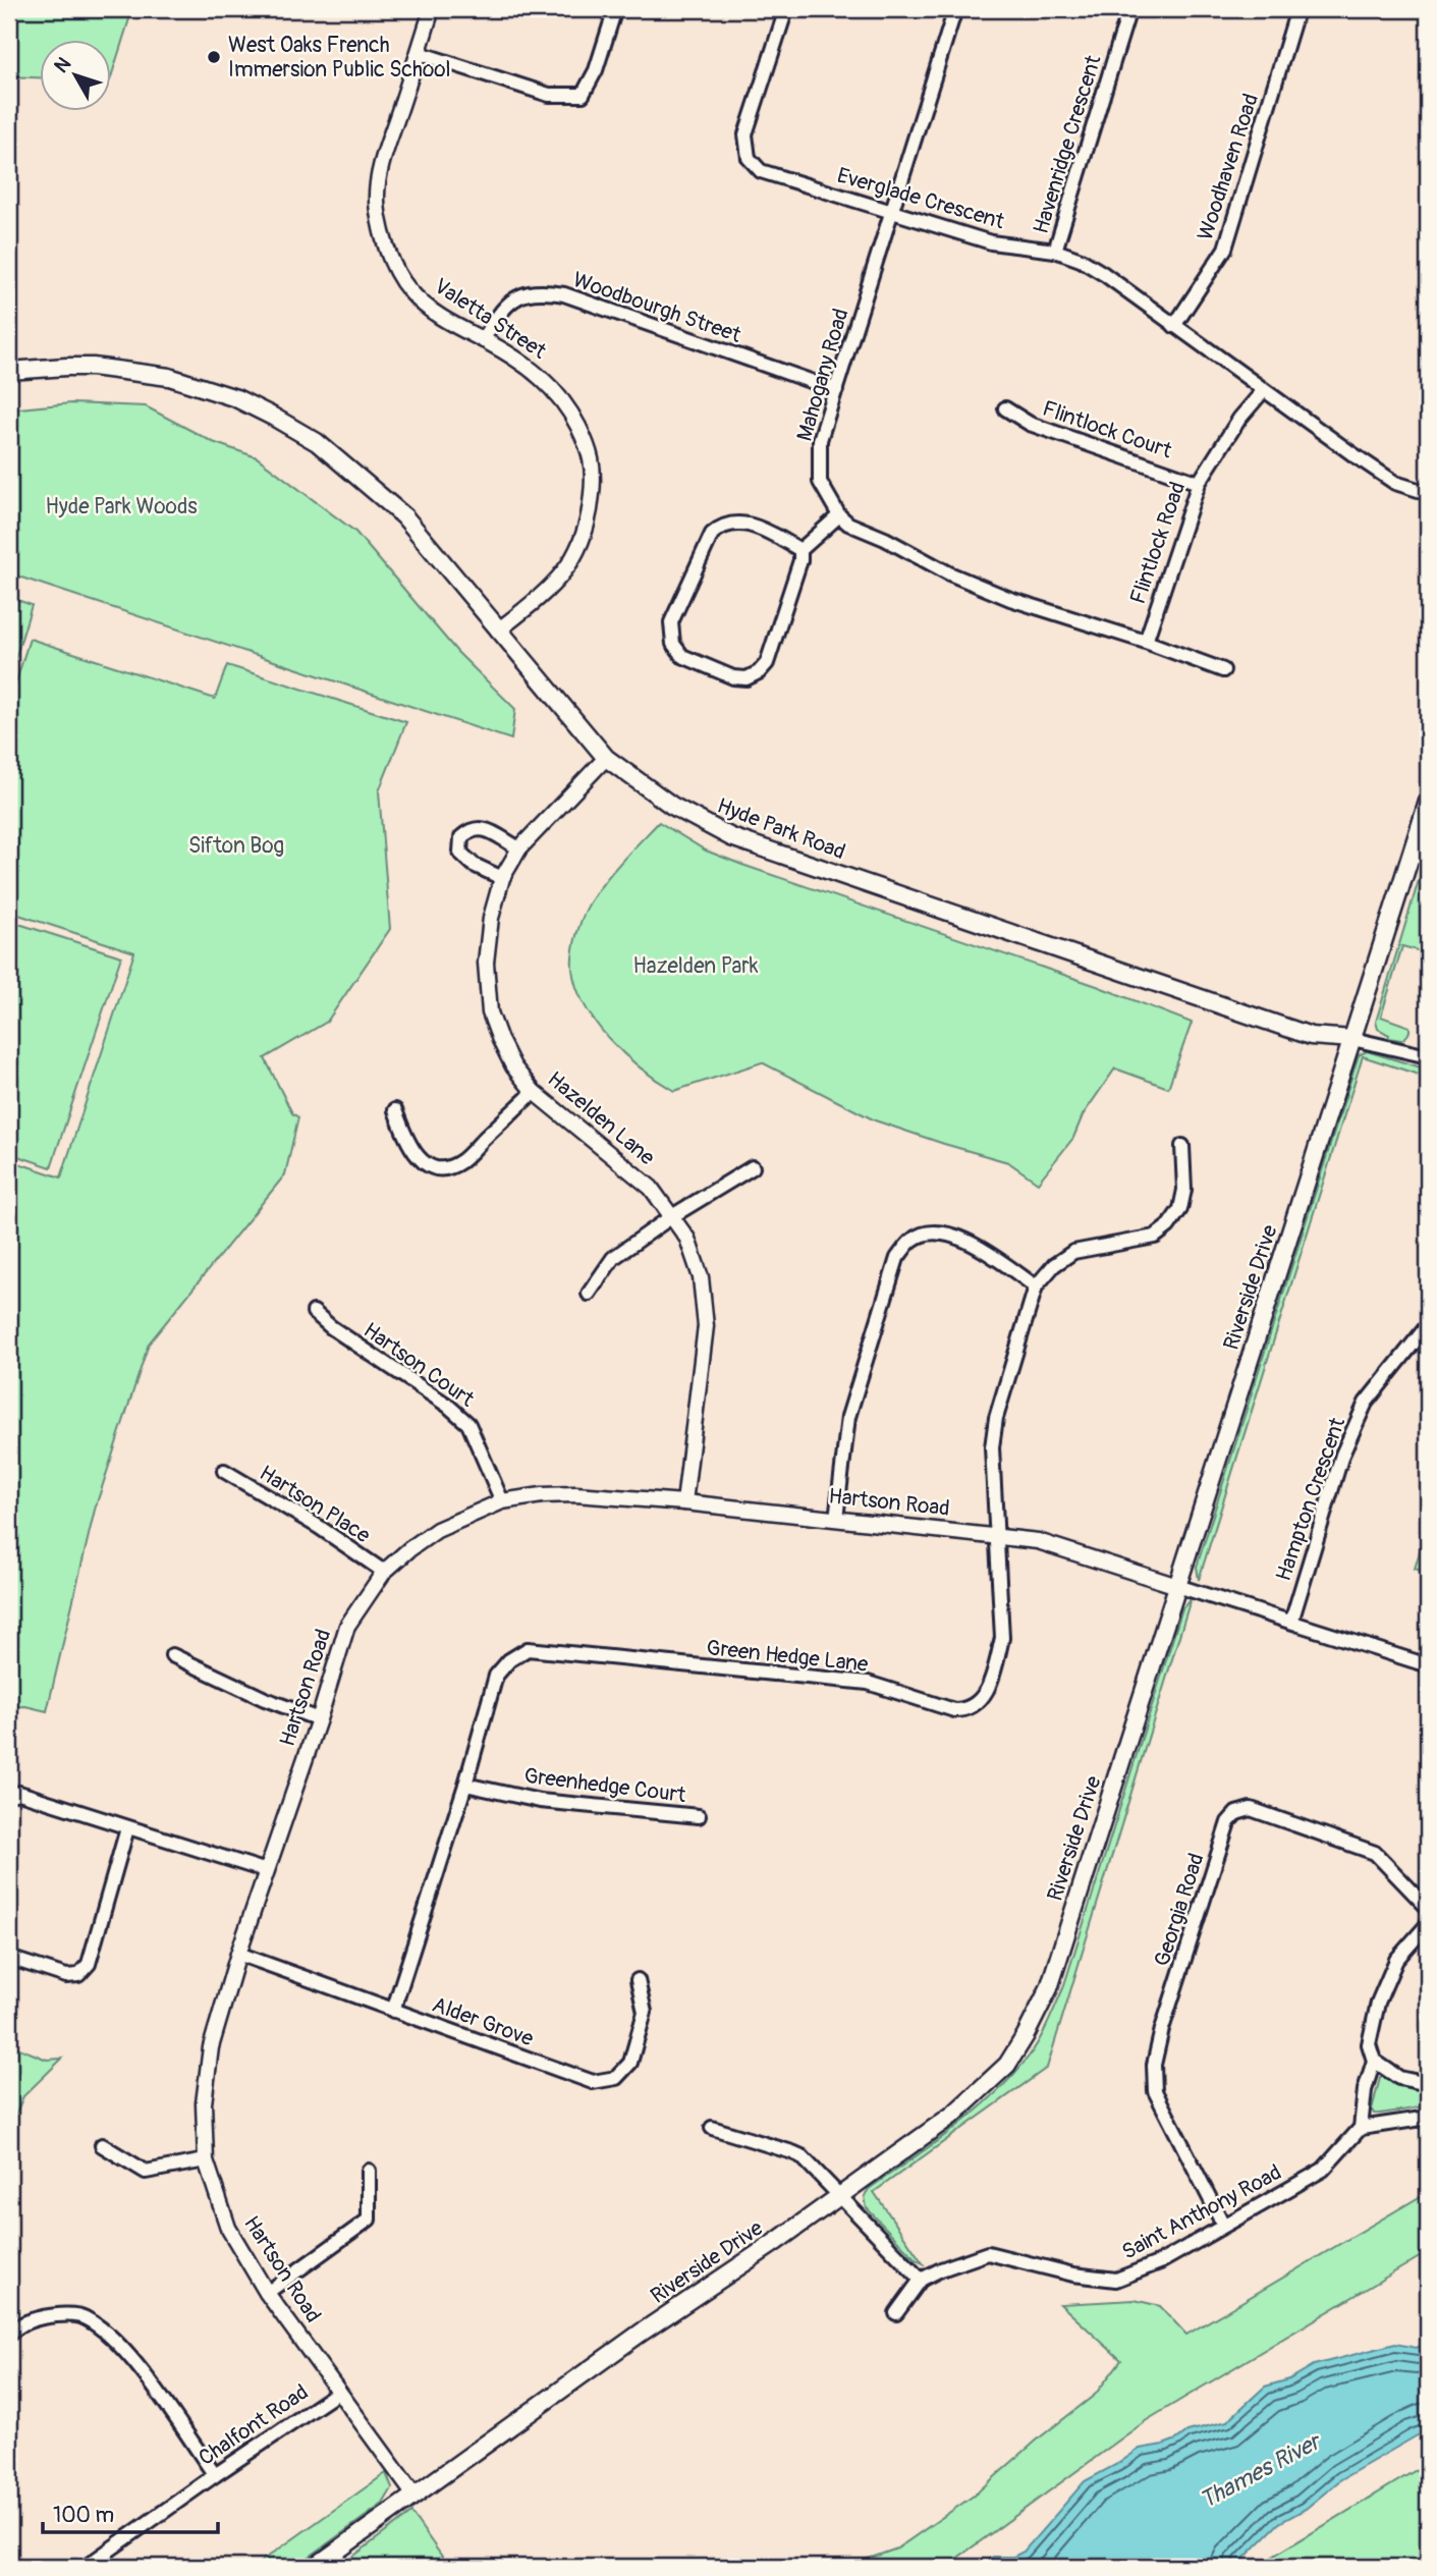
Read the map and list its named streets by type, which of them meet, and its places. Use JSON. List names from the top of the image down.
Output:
{
  "streets": {
    "main road": ["Hyde Park Road", "Riverside Drive"],
    "street": [
      "Havenridge Crescent",
      "Woodhaven Road",
      "Everglade Crescent",
      "Woodbourgh Street",
      "Valetta Street",
      "Mahogany Road",
      "Flintlock Court",
      "Flintlock Road",
      "Hazelden Lane",
      "Hartson Court",
      "Hampton Crescent",
      "Hartson Road",
      "Hartson Place",
      "Green Hedge Lane",
      "Greenhedge Court",
      "Georgia Road",
      "Alder Grove",
      "Saint Anthony Road",
      "Chalfont Road"
    ]
  },
  "crossings": [
    ["Havenridge Crescent", "Everglade Crescent"],
    ["Woodhaven Road", "Everglade Crescent"],
    ["Everglade Crescent", "Mahogany Road"],
    ["Everglade Crescent", "Flintlock Road"],
    ["Woodbourgh Street", "Valetta Street"],
    ["Woodbourgh Street", "Mahogany Road"],
    ["Valetta Street", "Hyde Park Road"],
    ["Flintlock Court", "Flintlock Road"],
    ["Hyde Park Road", "Hazelden Lane"],
    ["Hyde Park Road", "Riverside Drive"],
    ["Hazelden Lane", "Hartson Road"],
    ["Riverside Drive", "Hartson Road"],
    ["Hartson Court", "Hartson Road"],
    ["Hampton Crescent", "Hartson Road"],
    ["Hartson Road", "Hartson Place"],
    ["Hartson Road", "Green Hedge Lane"],
    ["Hartson Road", "Alder Grove"],
    ["Hartson Road", "Chalfont Road"],
    ["Green Hedge Lane", "Greenhedge Court"],
    ["Green Hedge Lane", "Alder Grove"],
    ["Georgia Road", "Saint Anthony Road"]
  ],
  "water": ["Thames River"],
  "parks": ["Hyde Park Woods", "Sifton Bog", "Hazelden Park"],
  "places": ["West Oaks French Immersion Public School"],
  "scale_bar": "100 m",
  "north": "top left"
}
